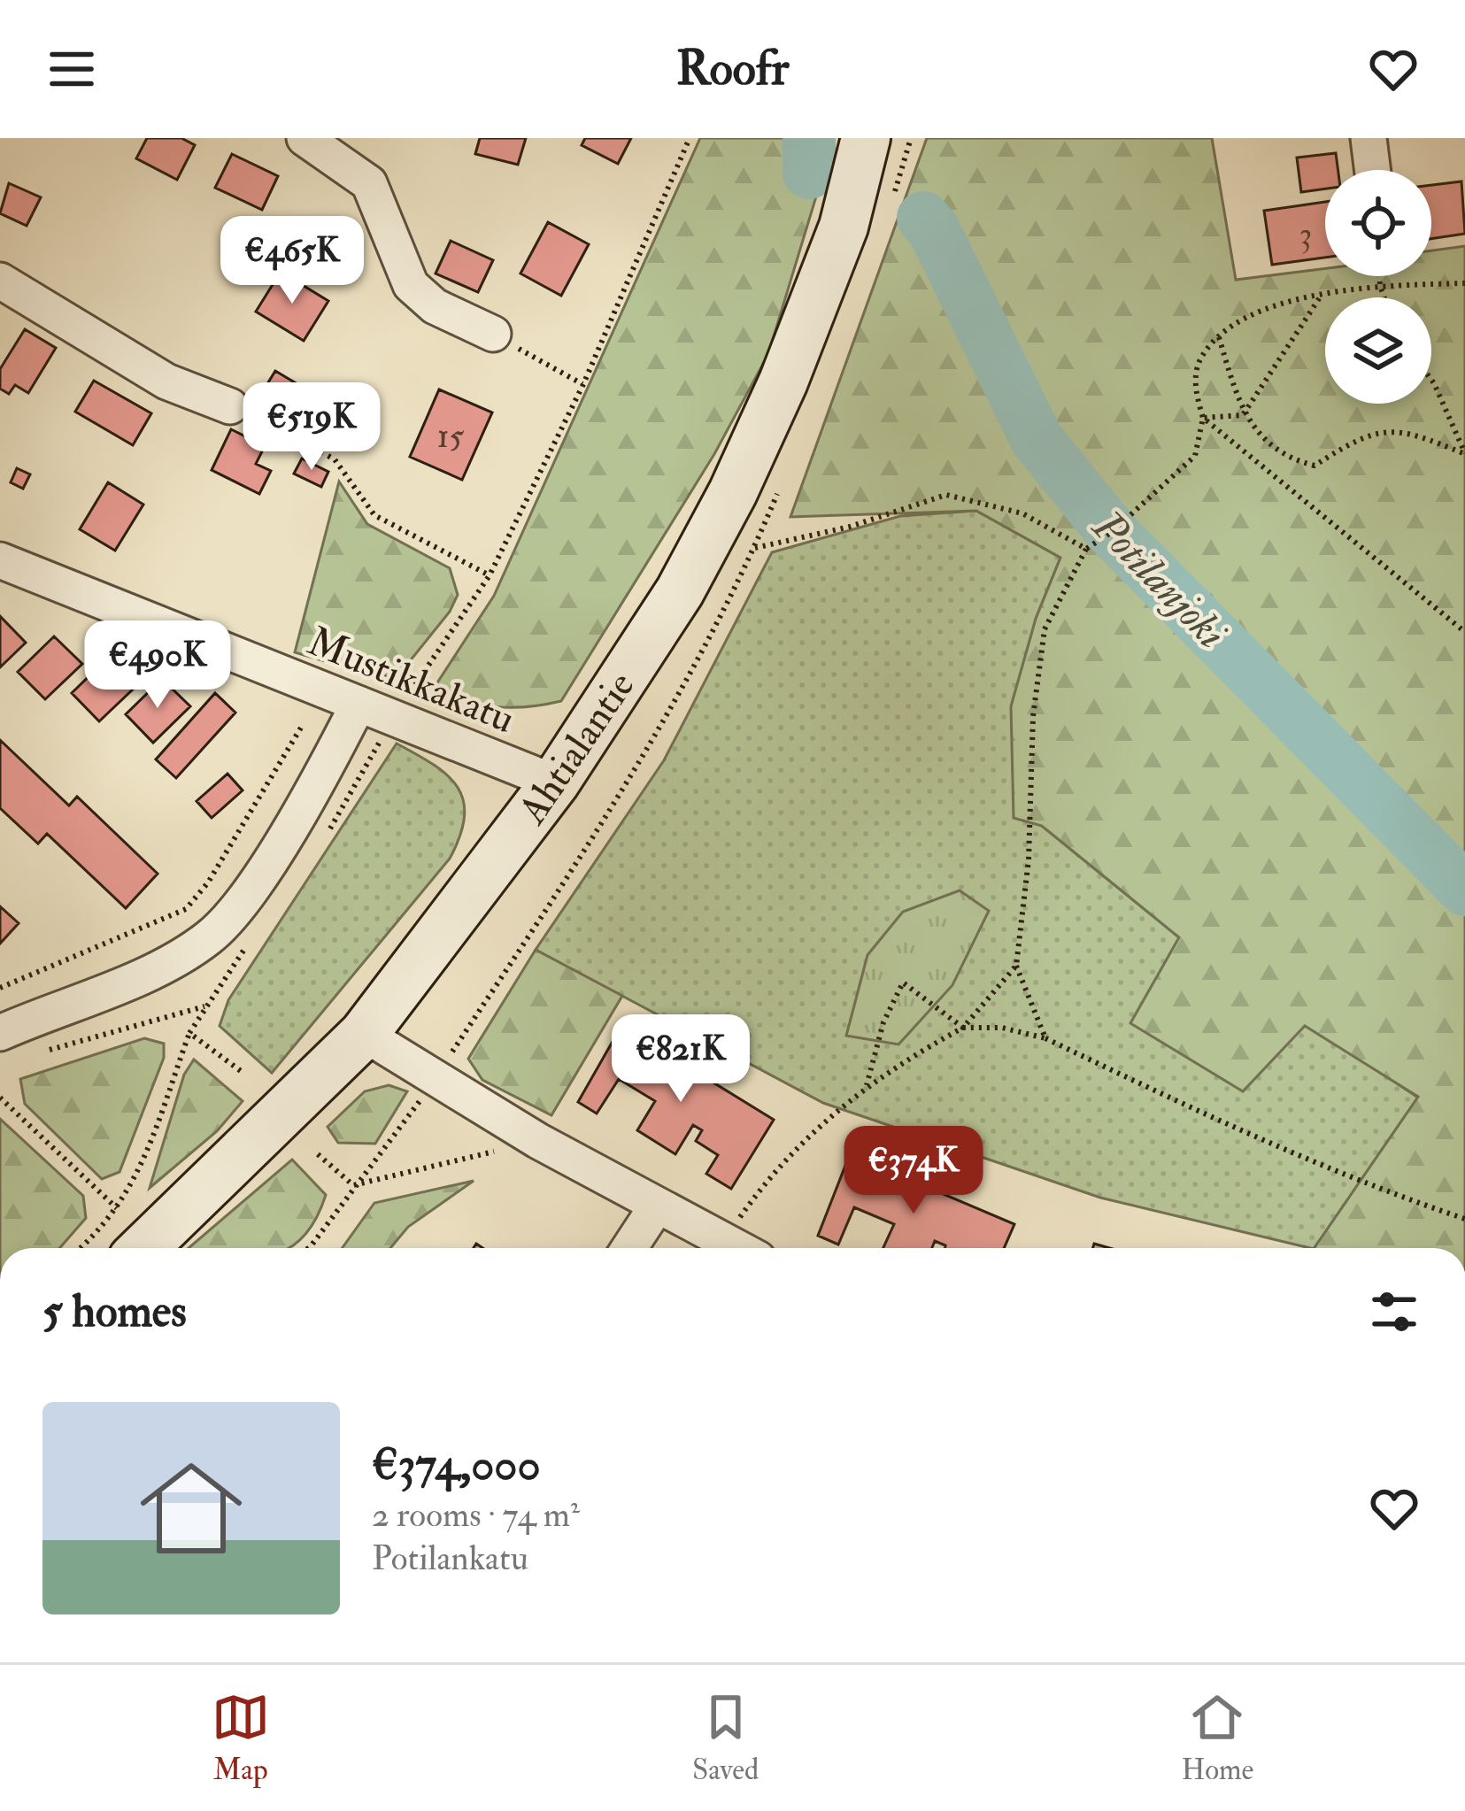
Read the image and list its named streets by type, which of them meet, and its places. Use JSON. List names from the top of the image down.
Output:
{
  "streets": {
    "main road": ["Ahtialantie"],
    "street": ["Mustikkakatu"]
  },
  "crossings": [
    ["Mustikkakatu", "Ahtialantie"]
  ],
  "water": ["Potilanjoki"],
  "house_numbers": ["3", "15"],
  "page": {
    "header": "Roofr",
    "price": [
      "€465K",
      "€519K",
      "€490K",
      "€821K",
      "€374K"
    ],
    "heading": "5 homes",
    "list": [
      {
        "name": "€374,000",
        "note": "2 rooms · 74 m² · Potilankatu"
      }
    ],
    "tabs": ["Map", "Saved", "Home"]
  }
}
